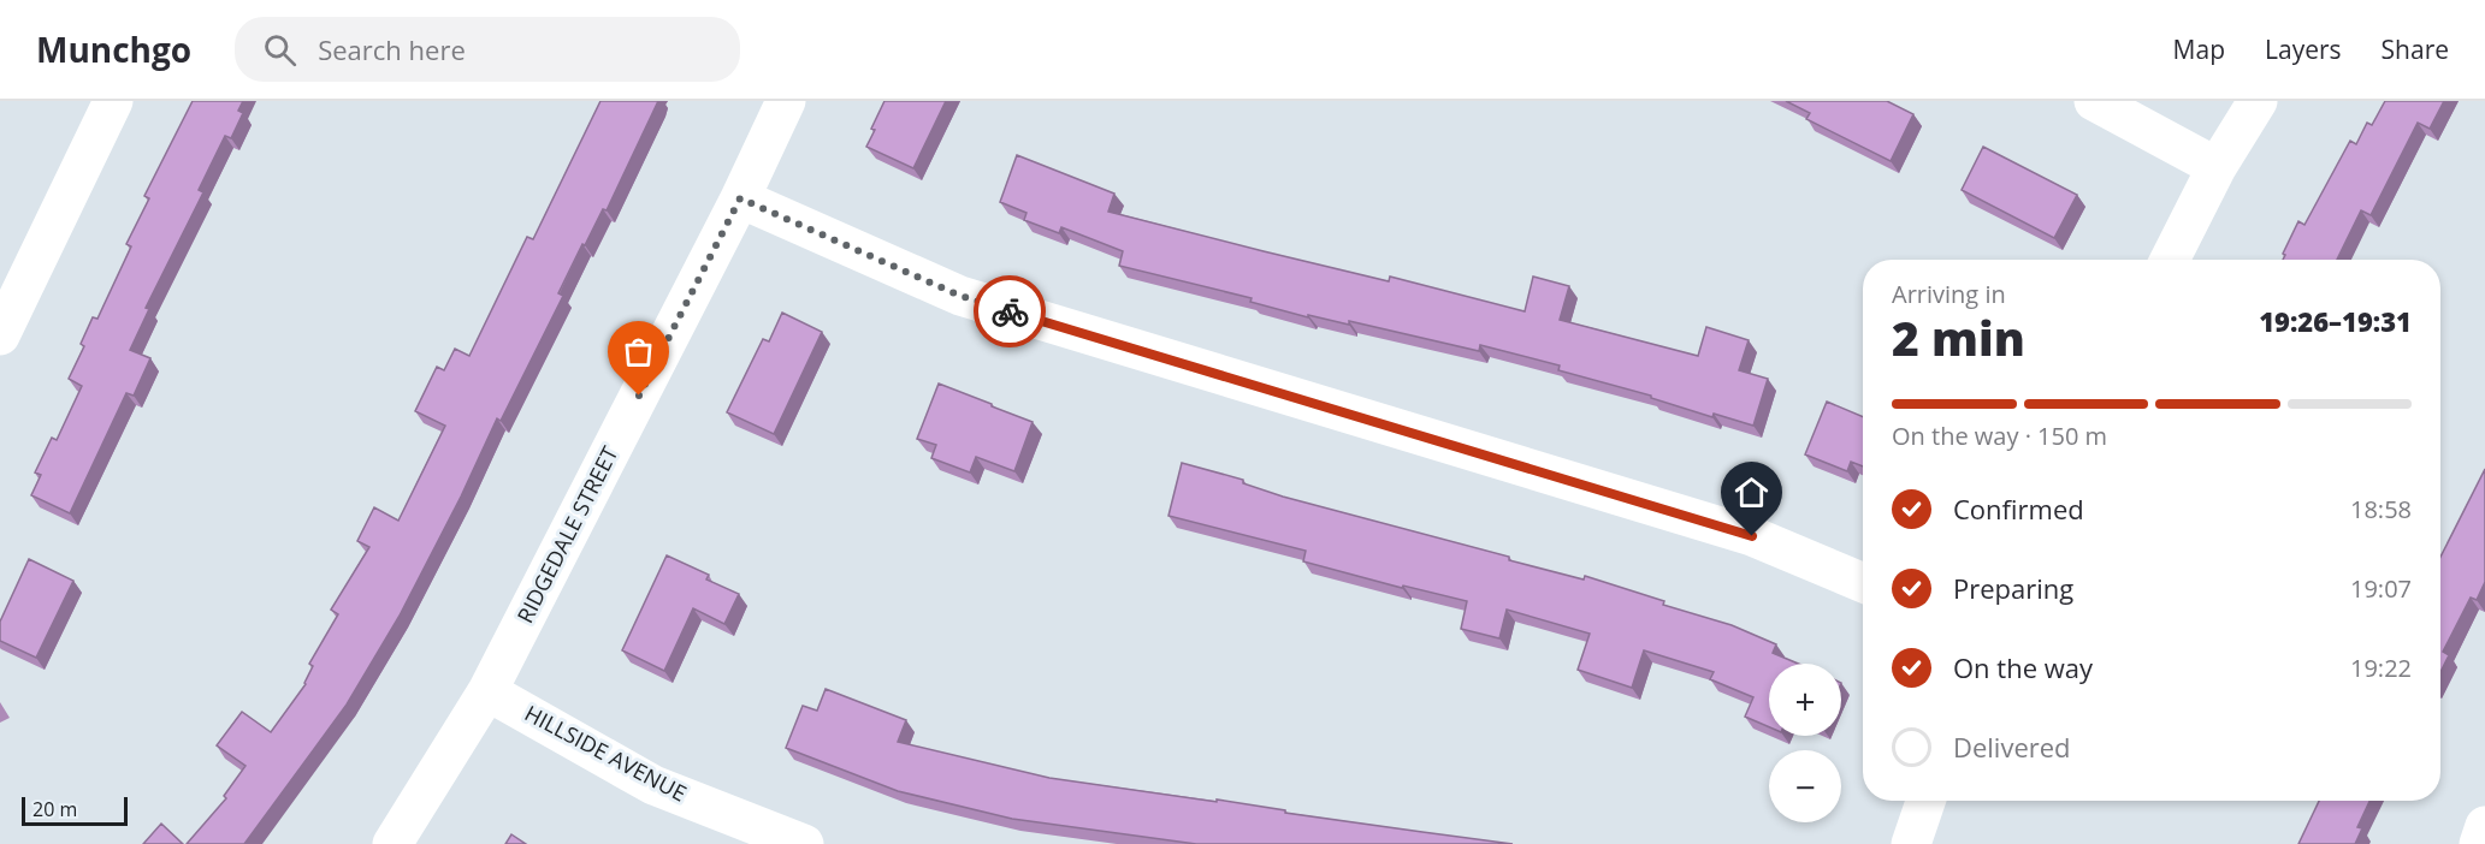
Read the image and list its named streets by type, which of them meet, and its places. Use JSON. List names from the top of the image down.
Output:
{
  "streets": {
    "street": ["RIDGEDALE STREET", "HILLSIDE AVENUE"]
  },
  "crossings": [
    ["RIDGEDALE STREET", "HILLSIDE AVENUE"]
  ],
  "scale_bar": "20 m",
  "page": {
    "header": "Munchgo",
    "search": "Search here",
    "nav": ["Map", "Layers", "Share"],
    "heading": ["2 min", "Arriving in", "19:26–19:31"],
    "bar": "On the way · 150 m",
    "list": [
      ["Confirmed", "18:58"],
      ["Preparing", "19:07"],
      ["On the way", "19:22"],
      "Delivered"
    ],
    "map_buttons": ["+", "−"],
    "scale": "20 m"
  }
}
